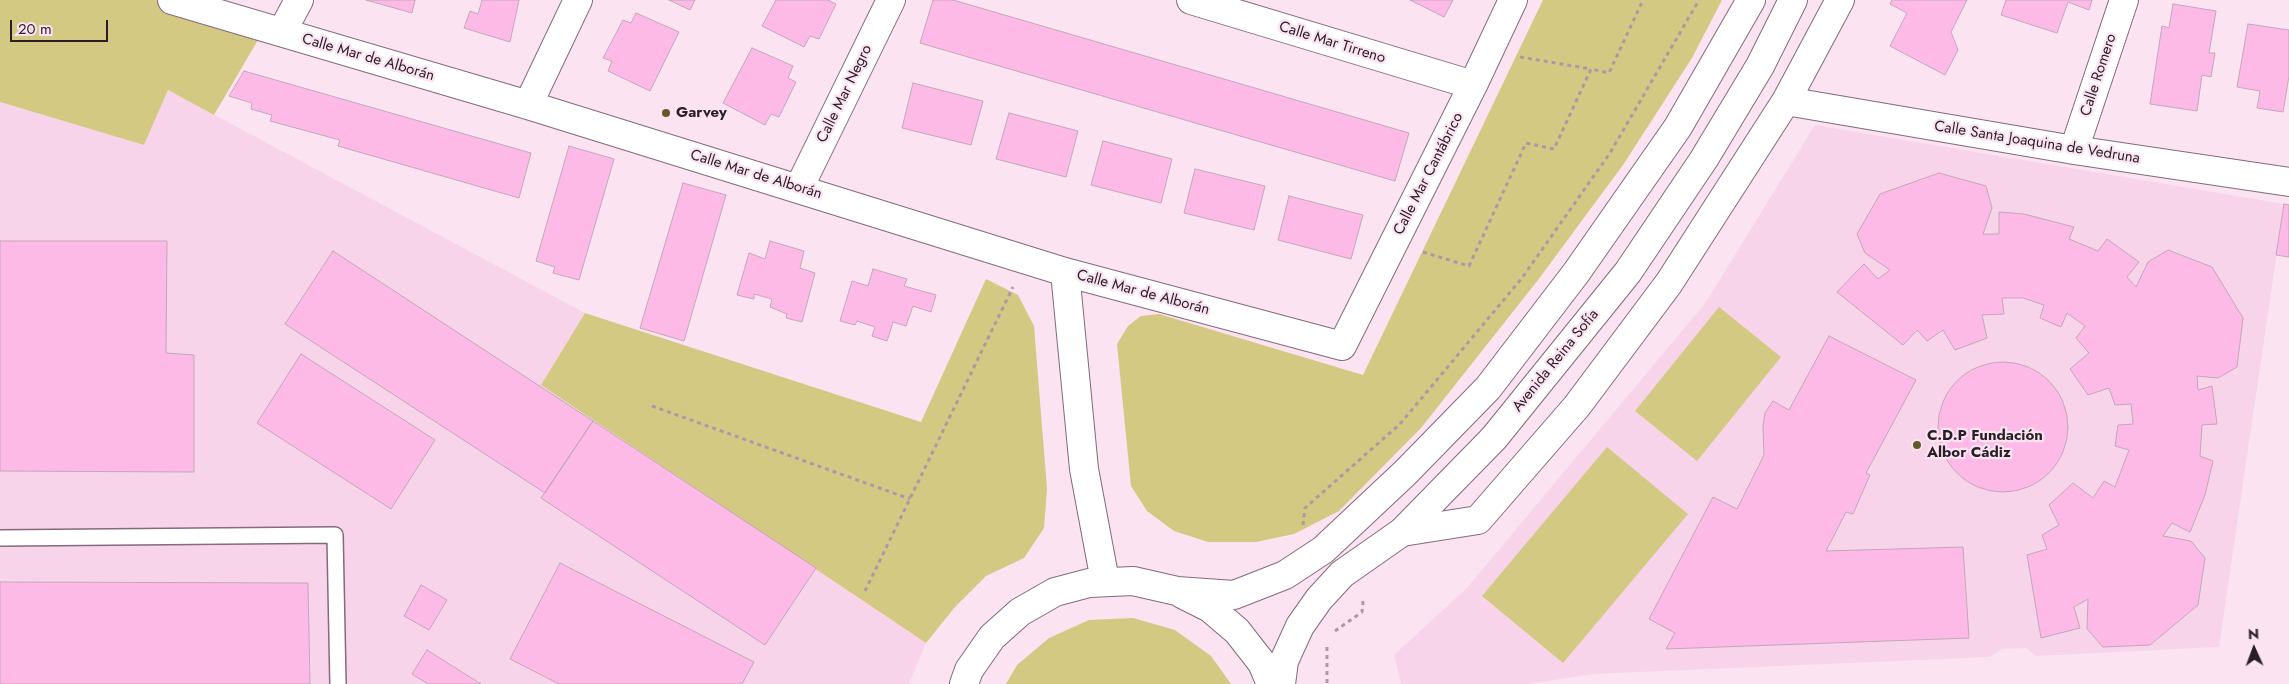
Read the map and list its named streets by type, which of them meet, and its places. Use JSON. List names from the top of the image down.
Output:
{
  "streets": {
    "street": [
      "Calle Mar Tirreno",
      "Calle Mar de Alborán",
      "Calle Romero",
      "Calle Mar Negro",
      "Calle Santa Joaquina de Vedruna",
      "Calle Mar Cantábrico",
      "Avenida Reina Sofía"
    ]
  },
  "crossings": [
    ["Calle Mar Tirreno", "Calle Mar Cantábrico"],
    ["Calle Mar de Alborán", "Calle Mar Negro"],
    ["Calle Mar de Alborán", "Calle Mar Cantábrico"],
    ["Calle Romero", "Calle Santa Joaquina de Vedruna"]
  ],
  "places": ["Garvey", "C.D.P Fundación Albor Cádiz"],
  "scale_bar": "20 m",
  "north": "top"
}
